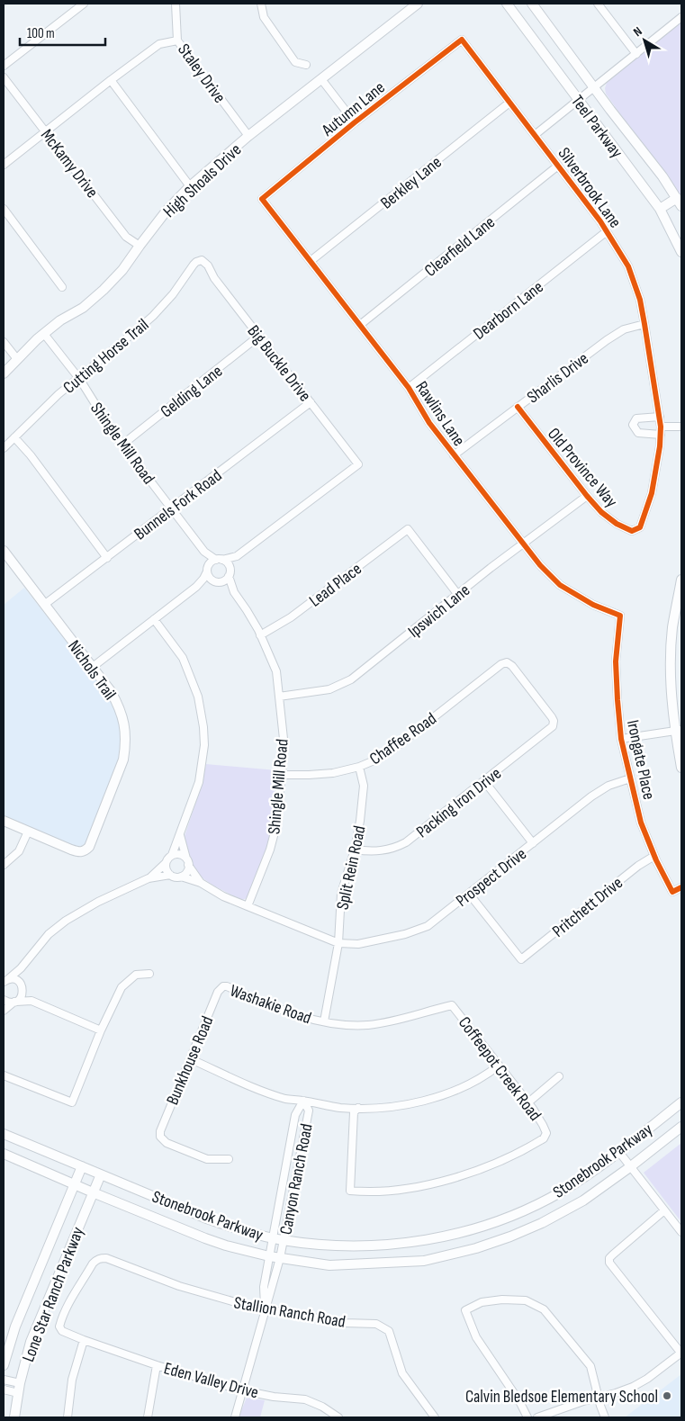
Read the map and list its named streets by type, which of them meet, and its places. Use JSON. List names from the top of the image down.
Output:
{
  "streets": {
    "main road": [
      "Teel Parkway",
      "High Shoals Drive",
      "Nichols Trail",
      "Stonebrook Parkway",
      "Lone Star Ranch Parkway"
    ],
    "street": [
      "Staley Drive",
      "Autumn Lane",
      "McKamy Drive",
      "Berkley Lane",
      "Silverbrook Lane",
      "Clearfield Lane",
      "Dearborn Lane",
      "Cutting Horse Trail",
      "Big Buckle Drive",
      "Sharlis Drive",
      "Gelding Lane",
      "Rawlins Lane",
      "Shingle Mill Road",
      "Old Province Way",
      "Bunnels Fork Road",
      "Lead Place",
      "Ipswich Lane",
      "Chaffee Road",
      "Irongate Place",
      "Packing Iron Drive",
      "Split Rein Road",
      "Prospect Drive",
      "Pritchett Drive",
      "Washakie Road",
      "Bunkhouse Road",
      "Coffeepot Creek Road",
      "Canyon Ranch Road",
      "Stallion Ranch Road",
      "Eden Valley Drive"
    ]
  },
  "crossings": [
    ["Staley Drive", "High Shoals Drive"],
    ["Autumn Lane", "Silverbrook Lane"],
    ["Autumn Lane", "Rawlins Lane"],
    ["McKamy Drive", "High Shoals Drive"],
    ["High Shoals Drive", "Shingle Mill Road"],
    ["Berkley Lane", "Silverbrook Lane"],
    ["Berkley Lane", "Rawlins Lane"],
    ["Silverbrook Lane", "Clearfield Lane"],
    ["Silverbrook Lane", "Dearborn Lane"],
    ["Silverbrook Lane", "Sharlis Drive"],
    ["Silverbrook Lane", "Old Province Way"],
    ["Clearfield Lane", "Rawlins Lane"],
    ["Dearborn Lane", "Rawlins Lane"],
    ["Cutting Horse Trail", "Big Buckle Drive"],
    ["Cutting Horse Trail", "Shingle Mill Road"],
    ["Big Buckle Drive", "Gelding Lane"],
    ["Big Buckle Drive", "Bunnels Fork Road"],
    ["Sharlis Drive", "Rawlins Lane"],
    ["Sharlis Drive", "Old Province Way"],
    ["Gelding Lane", "Shingle Mill Road"],
    ["Rawlins Lane", "Ipswich Lane"],
    ["Rawlins Lane", "Irongate Place"],
    ["Shingle Mill Road", "Bunnels Fork Road"],
    ["Shingle Mill Road", "Lead Place"],
    ["Shingle Mill Road", "Ipswich Lane"],
    ["Shingle Mill Road", "Chaffee Road"],
    ["Old Province Way", "Ipswich Lane"],
    ["Bunnels Fork Road", "Nichols Trail"],
    ["Lead Place", "Ipswich Lane"],
    ["Chaffee Road", "Packing Iron Drive"],
    ["Chaffee Road", "Split Rein Road"],
    ["Irongate Place", "Prospect Drive"],
    ["Irongate Place", "Pritchett Drive"],
    ["Packing Iron Drive", "Split Rein Road"],
    ["Split Rein Road", "Prospect Drive"],
    ["Split Rein Road", "Washakie Road"],
    ["Prospect Drive", "Pritchett Drive"],
    ["Washakie Road", "Bunkhouse Road"],
    ["Washakie Road", "Coffeepot Creek Road"],
    ["Stonebrook Parkway", "Canyon Ranch Road"],
    ["Stonebrook Parkway", "Lone Star Ranch Parkway"],
    ["Canyon Ranch Road", "Stallion Ranch Road"],
    ["Canyon Ranch Road", "Eden Valley Drive"],
    ["Stallion Ranch Road", "Eden Valley Drive"]
  ],
  "places": ["Calvin Bledsoe Elementary School"],
  "scale_bar": "100 m",
  "north": "top left"
}
